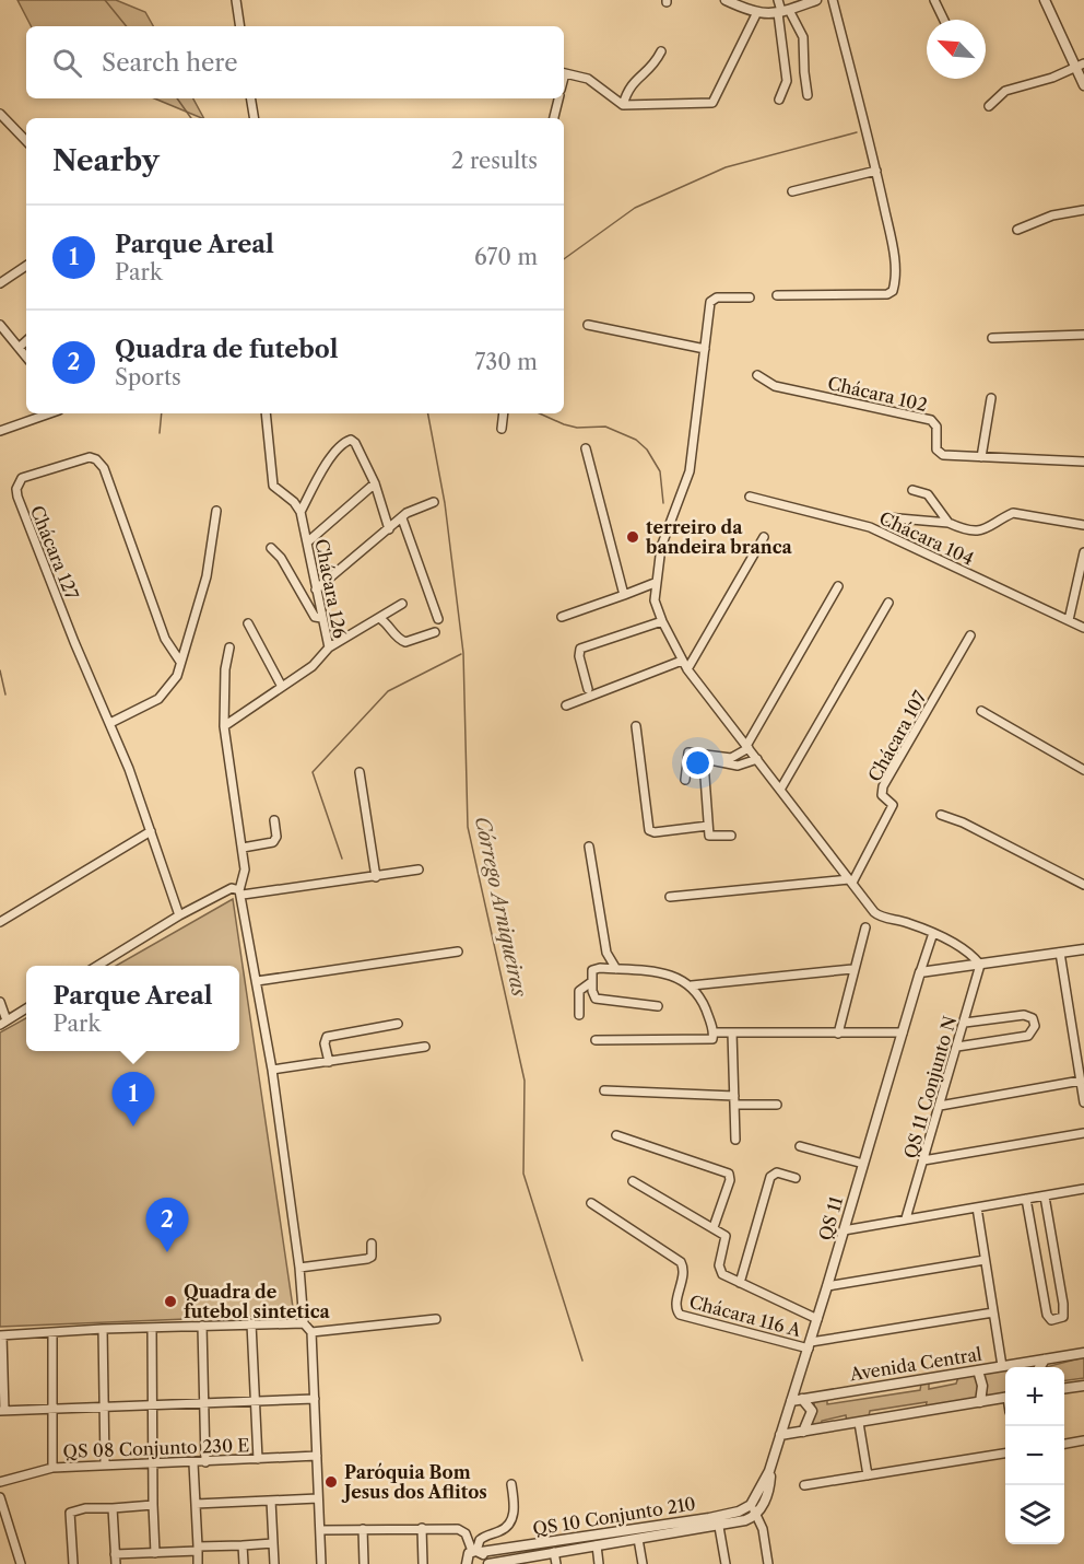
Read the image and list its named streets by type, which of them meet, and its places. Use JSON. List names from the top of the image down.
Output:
{
  "streets": {
    "street": [
      "Chácara 102",
      "Chácara 104",
      "Chácara 127",
      "Chácara 126",
      "Chácara 107",
      "QS 11 Conjunto N",
      "QS 11",
      "Chácara 116 A",
      "Avenida Central",
      "QS 08 Conjunto 230 E",
      "QS 10 Conjunto 210"
    ]
  },
  "crossings": [
    ["QS 11", "Chácara 116 A"],
    ["QS 11", "Avenida Central"],
    ["QS 11", "QS 10 Conjunto 210"]
  ],
  "water": ["Córrego Arniqueiras"],
  "places": ["terreiro da bandeira branca", "Quadra de futebol sintetica", "Paróquia Bom Jesus dos Aflitos"],
  "north": "top left",
  "page": {
    "search": "Search here",
    "heading": ["Nearby", "2 results"],
    "list": [
      {
        "mark": "1",
        "name": "Parque Areal",
        "note": "Park",
        "value": "670 m"
      },
      {
        "mark": "2",
        "name": "Quadra de futebol",
        "note": "Sports",
        "value": "730 m"
      }
    ],
    "popup": ["Parque Areal", "Park"],
    "pins": ["1", "2"],
    "map_buttons": ["+", "−"]
  }
}
